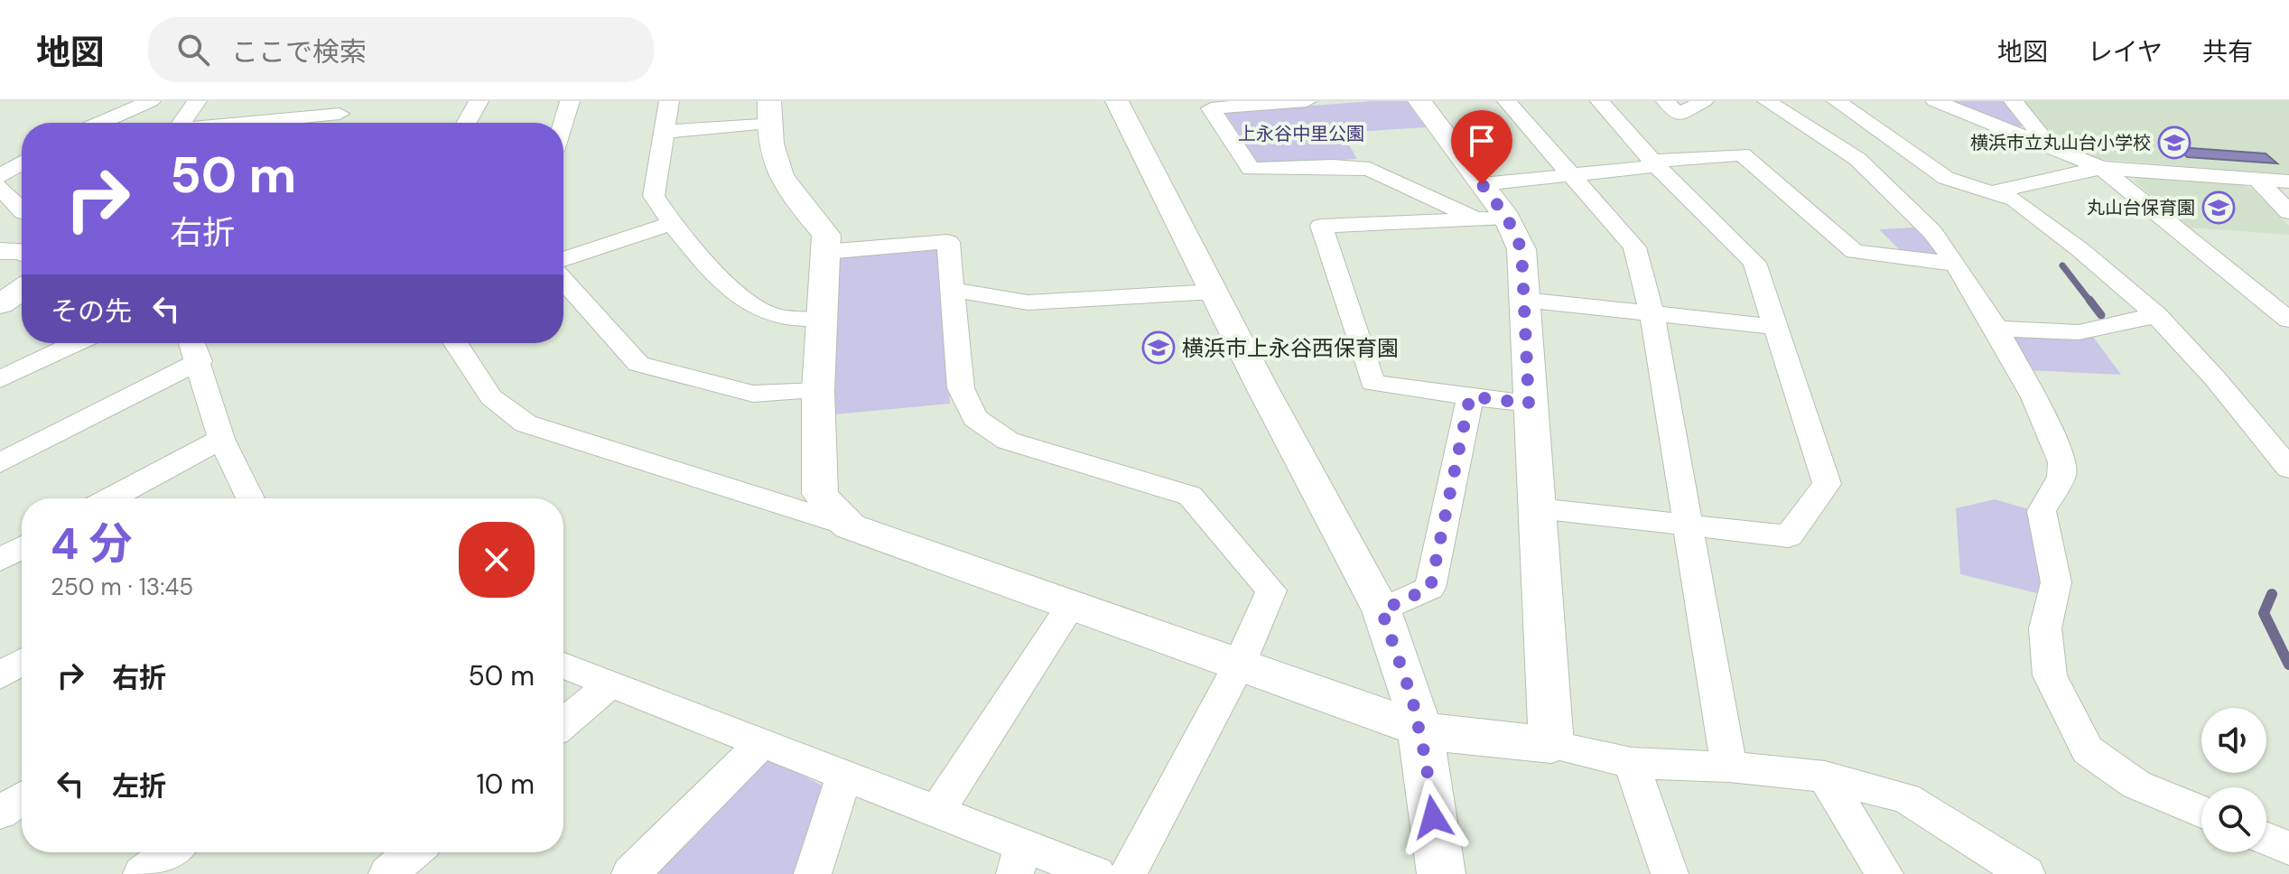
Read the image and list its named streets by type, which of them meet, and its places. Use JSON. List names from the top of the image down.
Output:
{
  "parks": ["上永谷中里公園"],
  "places": {
    "school or university": ["横浜市立丸山台小学校", "丸山台保育園", "横浜市上永谷西保育園"]
  },
  "page": {
    "header": "地図",
    "search": "ここで検索",
    "nav": ["地図", "レイヤ", "共有"],
    "turn": ["50 m", "右折"],
    "then": "その先",
    "heading": ["4 分", "250 m · 13:45"],
    "list": [
      {
        "name": "右折",
        "value": "50 m"
      },
      {
        "name": "左折",
        "value": "10 m"
      }
    ]
  }
}
